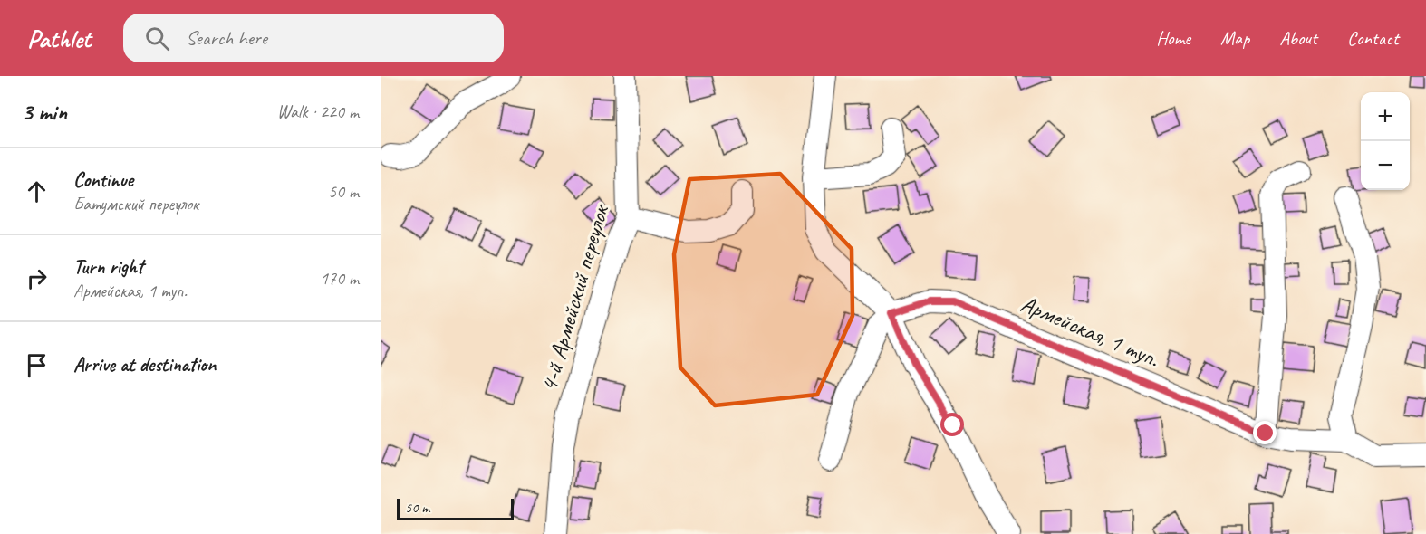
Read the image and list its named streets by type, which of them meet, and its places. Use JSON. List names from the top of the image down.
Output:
{
  "streets": {
    "street": ["4-й Армейский переулок", "Армейская, 1 туп."]
  },
  "scale_bar": "50 m",
  "page": {
    "header": "Pathlet",
    "search": "Search here",
    "nav": [
      "Home",
      "Map",
      "About",
      "Contact"
    ],
    "heading": ["3 min", "Walk · 220 m"],
    "map_buttons": ["+", "−"],
    "list": [
      ["Continue", "Батумский переулок", "50 m"],
      ["Turn right", "Армейская, 1 туп.", "170 m"],
      "Arrive at destination"
    ],
    "scale": "50 m"
  }
}
